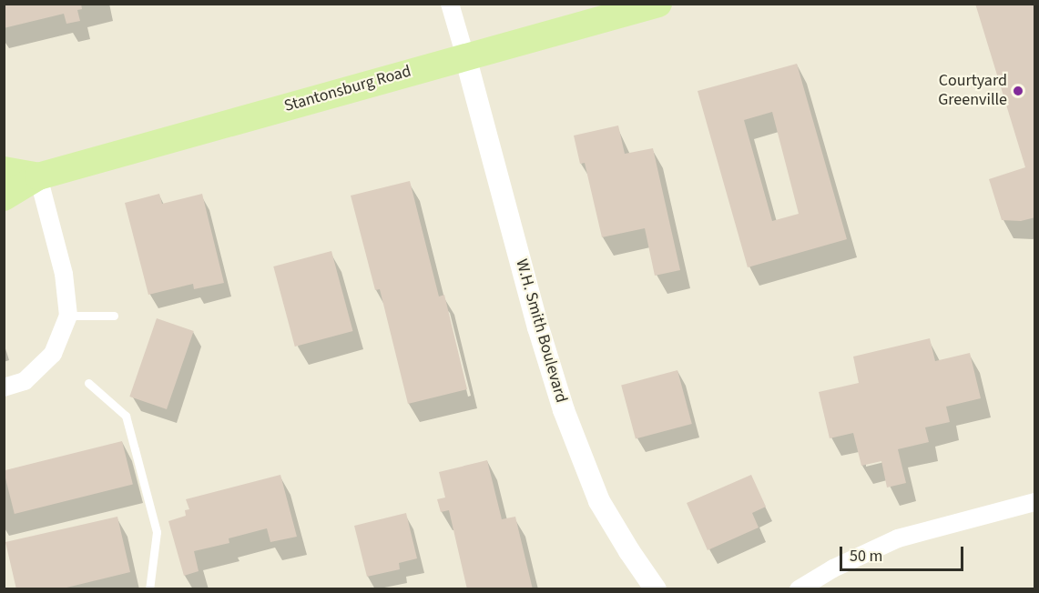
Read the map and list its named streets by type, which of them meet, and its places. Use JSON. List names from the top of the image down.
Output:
{
  "streets": {
    "main road": ["Stantonsburg Road"],
    "street": ["W.H. Smith Boulevard"]
  },
  "crossings": [
    ["Stantonsburg Road", "W.H. Smith Boulevard"]
  ],
  "places": ["Courtyard Greenville"],
  "scale_bar": "50 m"
}
